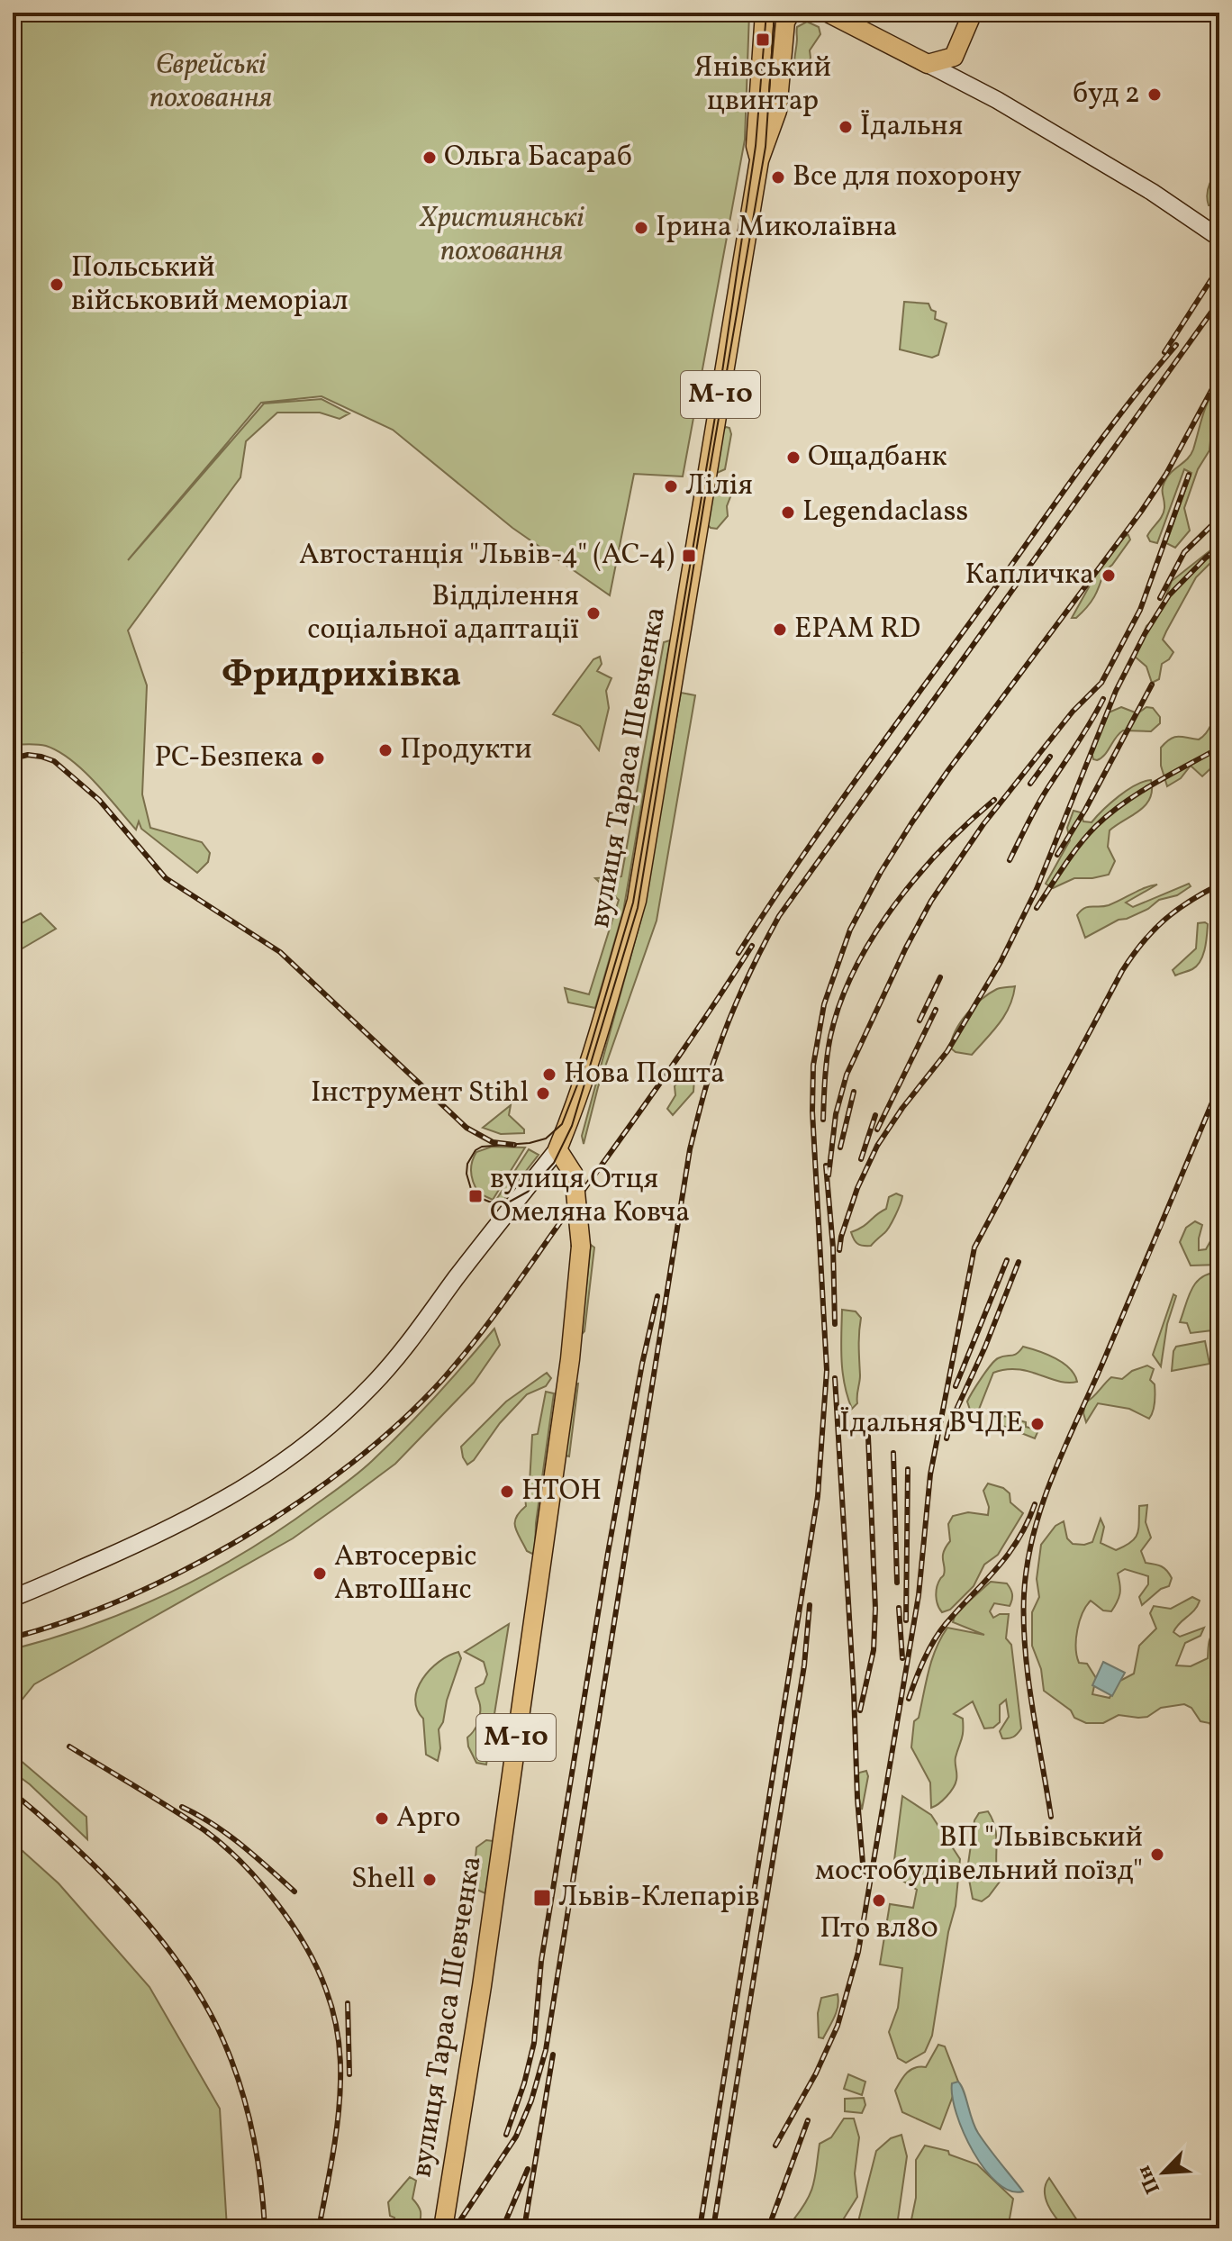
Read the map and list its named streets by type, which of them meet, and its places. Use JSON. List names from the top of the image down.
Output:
{
  "streets": {
    "main road": ["М-10", "вулиця Тараса Шевченка"]
  },
  "districts": ["Фридрихівка"],
  "parks": ["Єврейські поховання", "Християнські поховання"],
  "places": {
    "transit": [
      "Янівський цвинтар",
      "Автостанція \"Львів-4\" (АС-4)",
      "вулиця Отця Омеляна Ковча",
      "Львів-Клепарів"
    ],
    "other": [
      "буд 2",
      "Їдальня",
      "Ольга Басараб",
      "Все для похорону",
      "Ірина Миколаївна",
      "Польський військовий меморіал",
      "Ощадбанк",
      "Лілія",
      "Legendaclass",
      "Капличка",
      "Відділення соціальної адаптації",
      "EPAM RD",
      "Продукти",
      "РС-Безпека",
      "Нова Пошта",
      "Інструмент Stihl",
      "Їдальня ВЧДЕ",
      "НТОН",
      "Автосервіс АвтоШанс",
      "Арго",
      "ВП \"Львівський мостобудівельний поїзд\"",
      "Shell",
      "Пто вл80"
    ]
  },
  "north": "bottom left"
}
